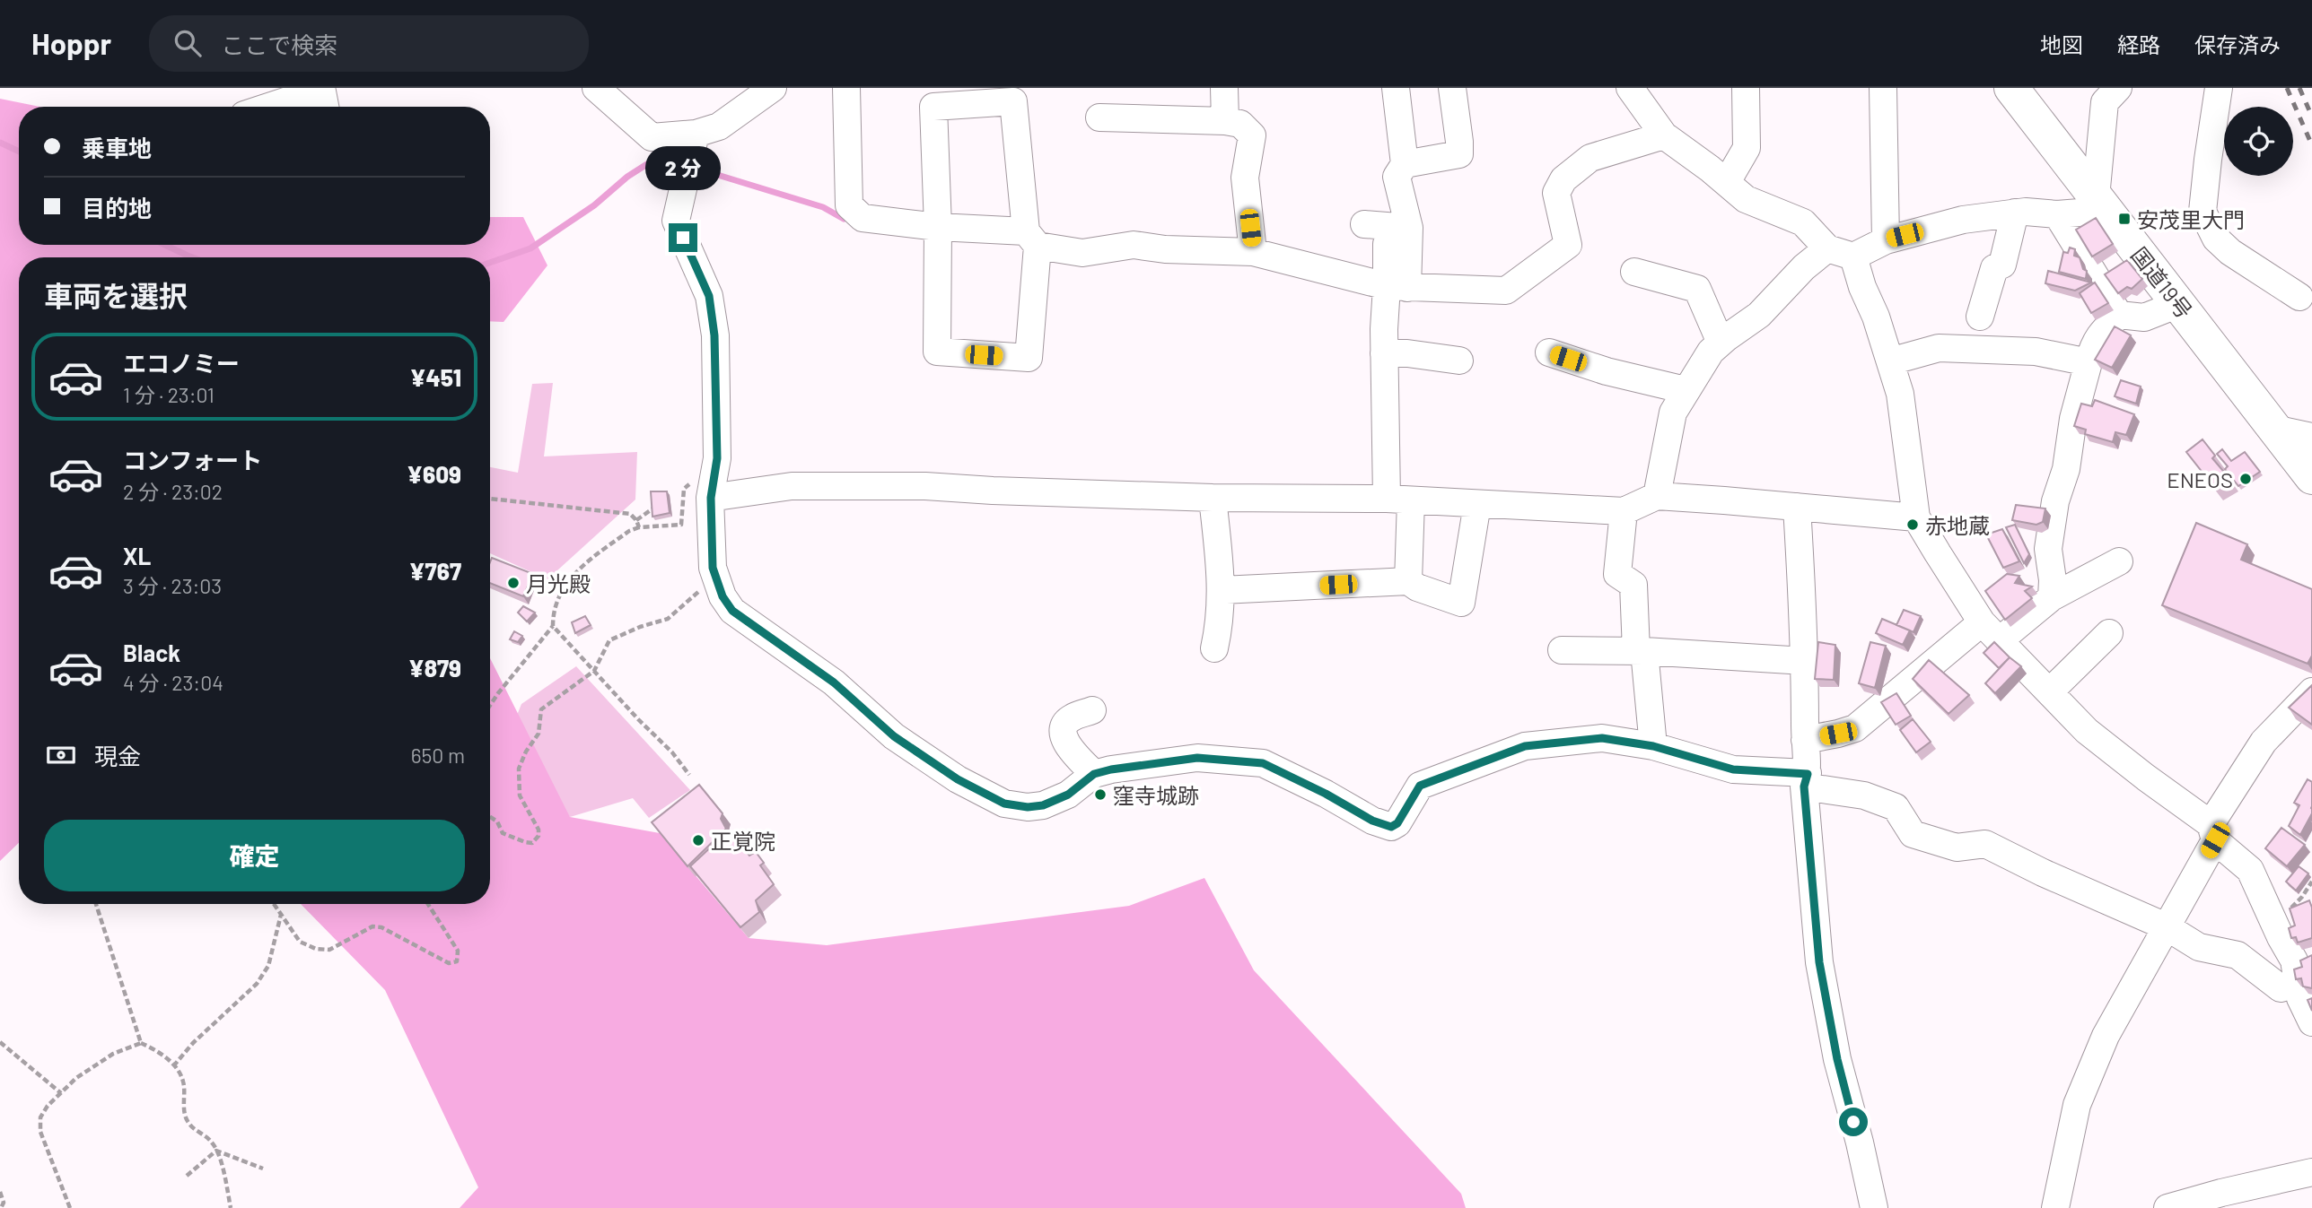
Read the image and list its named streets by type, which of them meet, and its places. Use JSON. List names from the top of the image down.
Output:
{
  "streets": {
    "highway": ["国道19号"]
  },
  "places": {
    "transit": ["安茂里大門"],
    "other": [
      "ENEOS",
      "赤地蔵",
      "月光殿",
      "窪寺城跡",
      "正覚院"
    ]
  },
  "page": {
    "header": "Hoppr",
    "search": "ここで検索",
    "nav": ["地図", "経路", "保存済み"],
    "banner": ["乗車地", "目的地"],
    "bubble": "2 分",
    "heading": "車両を選択",
    "list": [
      {
        "name": "エコノミー",
        "note": "1 分 · 23:01",
        "value": "¥451"
      },
      {
        "name": "コンフォート",
        "note": "2 分 · 23:02",
        "value": "¥609"
      },
      {
        "name": "XL",
        "note": "3 分 · 23:03",
        "value": "¥767"
      },
      {
        "name": "Black",
        "note": "4 分 · 23:04",
        "value": "¥879"
      }
    ],
    "pay": ["現金", "650 m"],
    "buttons": "確定"
  }
}
